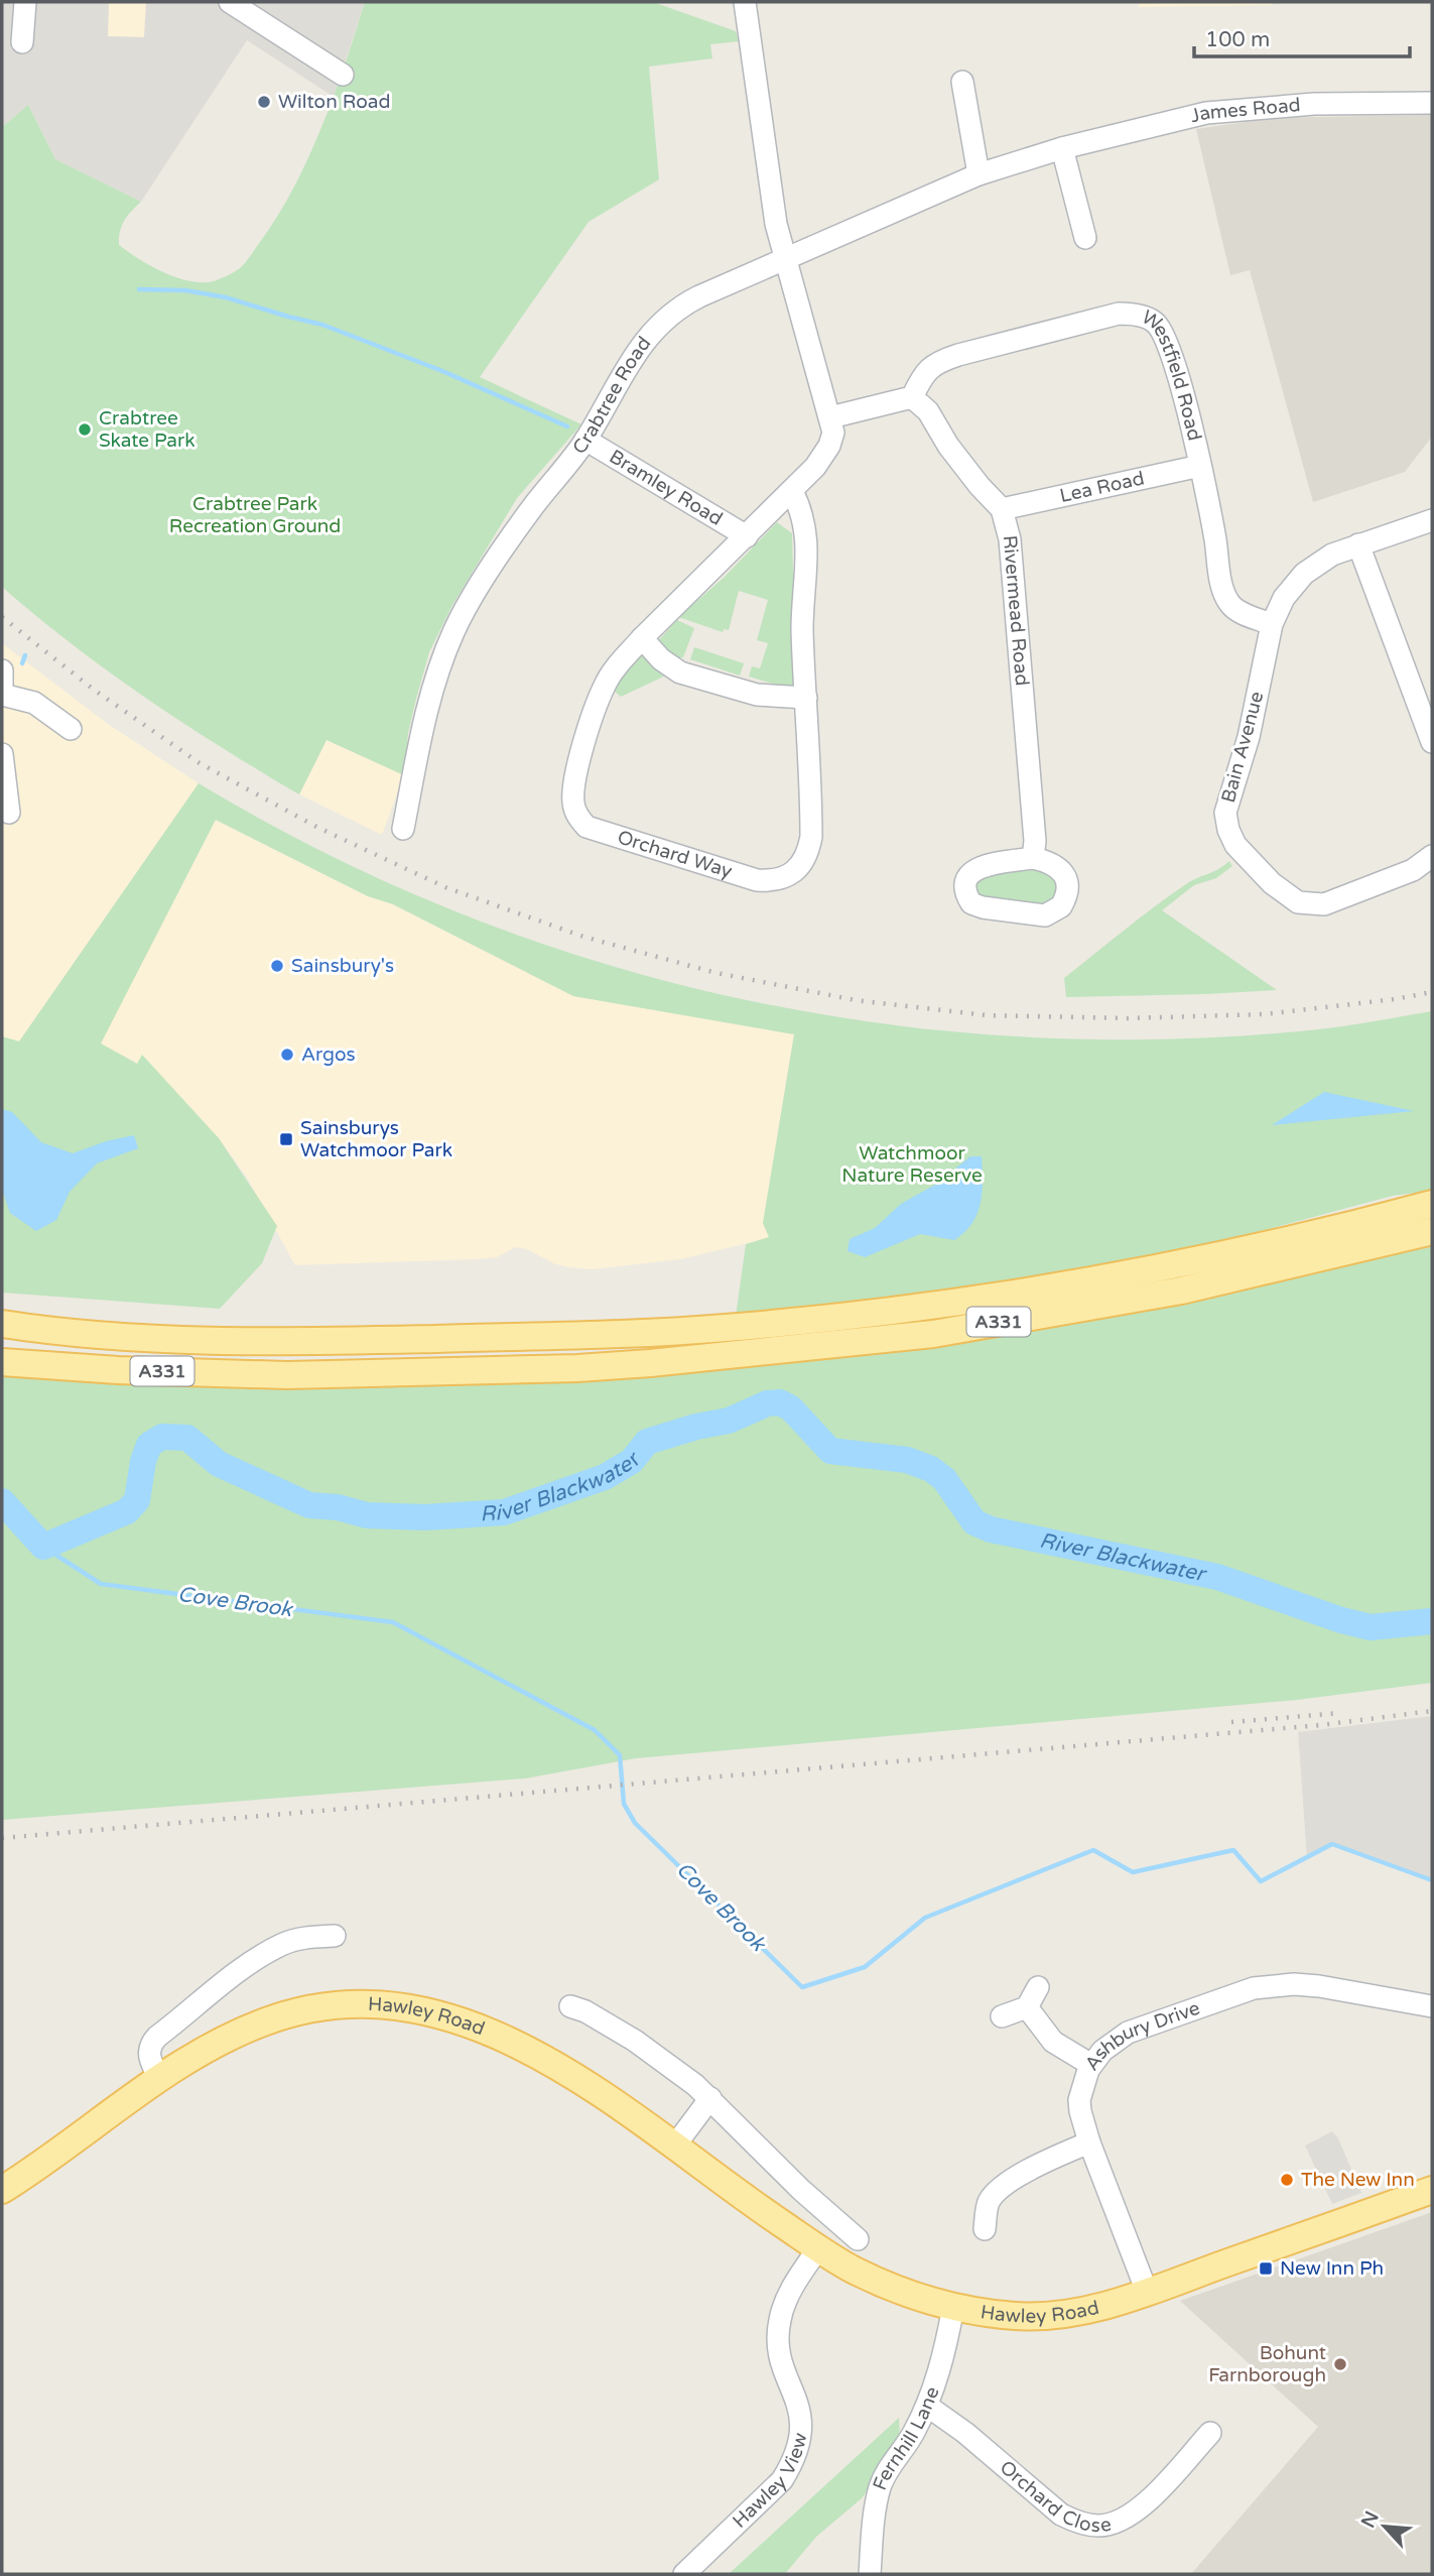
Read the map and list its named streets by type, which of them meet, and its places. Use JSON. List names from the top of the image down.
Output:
{
  "streets": {
    "main road": ["A331", "Hawley Road"],
    "street": [
      "James Road",
      "Westfield Road",
      "Crabtree Road",
      "Lea Road",
      "Bramley Road",
      "Rivermead Road",
      "Bain Avenue",
      "Orchard Way",
      "Ashbury Drive",
      "Fernhill Lane",
      "Hawley View",
      "Orchard Close"
    ]
  },
  "crossings": [
    ["James Road", "Crabtree Road"],
    ["James Road", "Orchard Way"],
    ["Westfield Road", "Lea Road"],
    ["Westfield Road", "Rivermead Road"],
    ["Westfield Road", "Bain Avenue"],
    ["Crabtree Road", "Bramley Road"],
    ["Crabtree Road", "Orchard Way"],
    ["Lea Road", "Rivermead Road"],
    ["Bramley Road", "Orchard Way"],
    ["Hawley Road", "Ashbury Drive"],
    ["Hawley Road", "Fernhill Lane"],
    ["Hawley Road", "Hawley View"],
    ["Fernhill Lane", "Orchard Close"]
  ],
  "water": ["River Blackwater", "Cove Brook"],
  "parks": ["Crabtree Park Recreation Ground", "Watchmoor Nature Reserve"],
  "places": {
    "other": [
      "Wilton Road",
      "Crabtree Skate Park",
      "Sainsbury's",
      "Argos",
      "The New Inn",
      "Bohunt Farnborough"
    ],
    "transit": ["Sainsburys Watchmoor Park", "New Inn Ph"]
  },
  "scale_bar": "100 m",
  "north": "top left"
}
